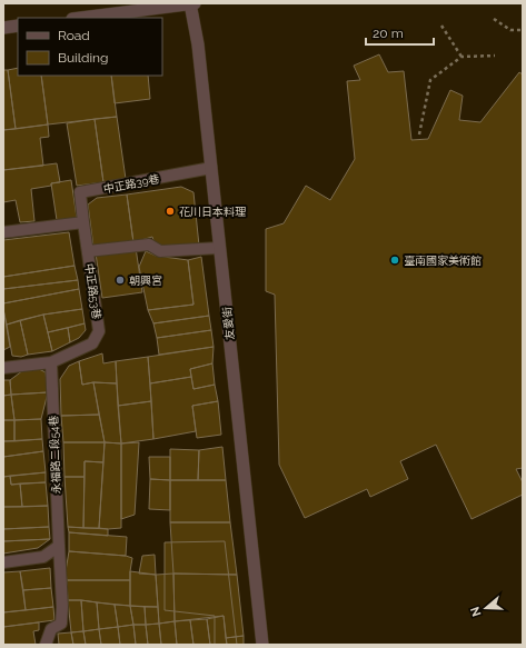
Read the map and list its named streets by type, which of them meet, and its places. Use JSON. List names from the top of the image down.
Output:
{
  "streets": {
    "street": ["友愛街"],
    "lane": ["中正路39巷", "中正路53巷", "永福路二段54巷"]
  },
  "crossings": [
    ["中正路39巷", "中正路53巷"],
    ["中正路39巷", "友愛街"],
    ["中正路53巷", "永福路二段54巷"]
  ],
  "places": ["花川日本料理", "臺南國家美術館", "朝興宮"],
  "legend": ["Road", "Building"],
  "scale_bar": "20 m",
  "north": "left"
}
